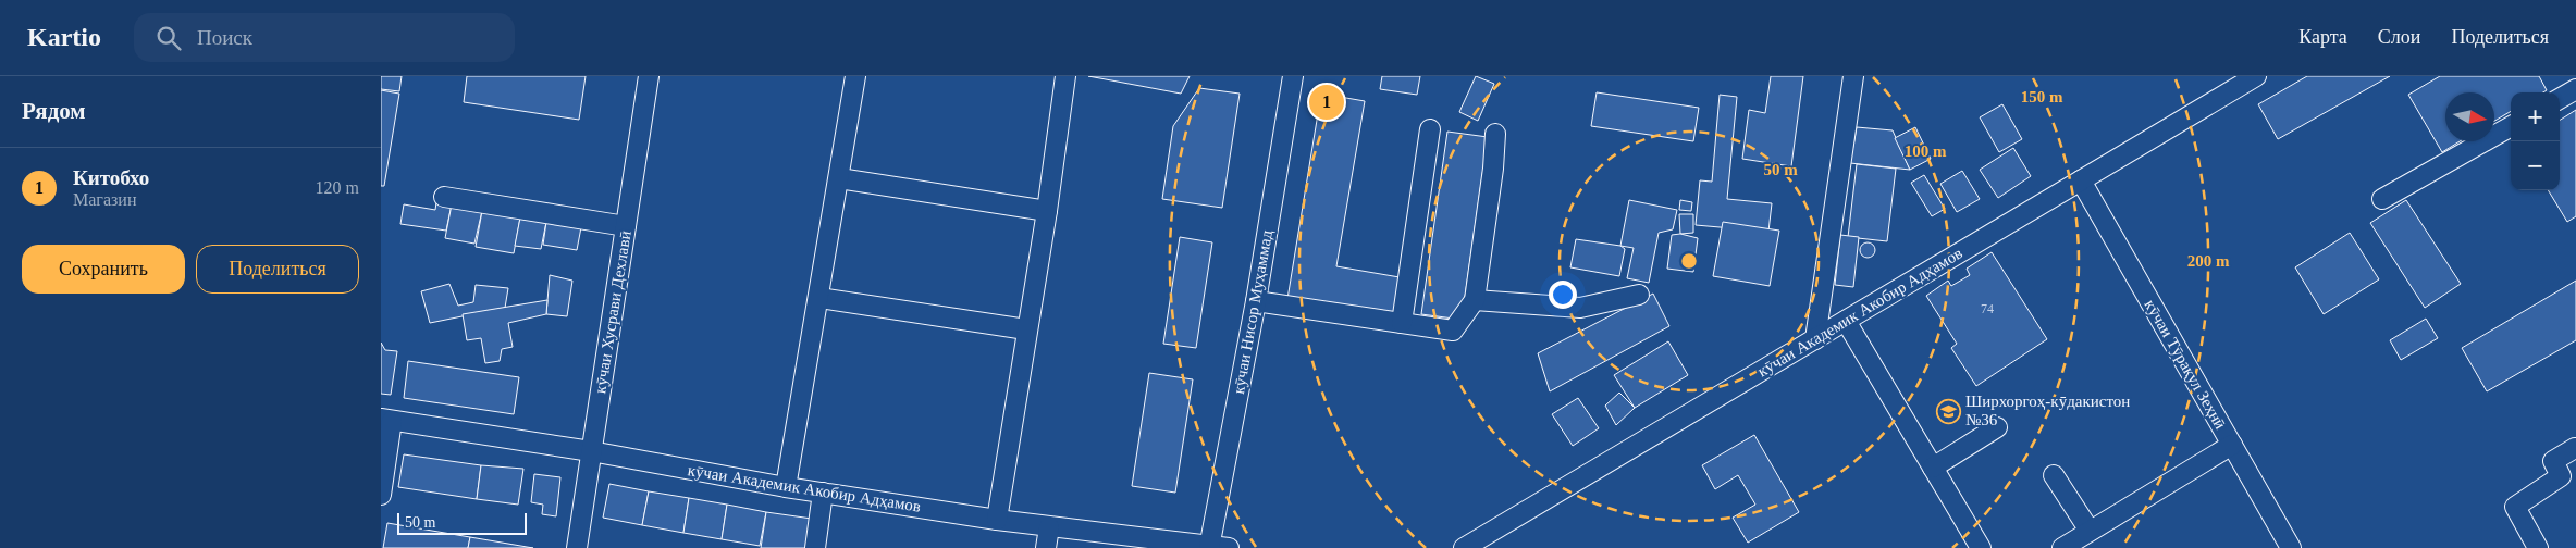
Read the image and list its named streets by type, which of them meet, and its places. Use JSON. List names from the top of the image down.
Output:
{
  "streets": {
    "street": [
      "кӯчаи Хусрави Дехлавӣ",
      "кӯчаи Нисор Муҳаммад",
      "кӯчаи Академик Акобир Адҳамов",
      "кӯчаи Тӯрақул Зеҳнӣ"
    ]
  },
  "crossings": [
    ["кӯчаи Хусрави Дехлавӣ", "кӯчаи Академик Акобир Адҳамов"],
    ["кӯчаи Нисор Муҳаммад", "кӯчаи Академик Акобир Адҳамов"],
    ["кӯчаи Академик Акобир Адҳамов", "кӯчаи Тӯрақул Зеҳнӣ"]
  ],
  "places": {
    "school or university": ["Ширхоргоҳ-кӯдакистон №36"]
  },
  "house_numbers": ["74"],
  "scale_bar": "50 m",
  "north": "right",
  "page": {
    "header": "Kartio",
    "search": "Поиск",
    "nav": ["Карта", "Слои", "Поделиться"],
    "heading": "Рядом",
    "pins": "1",
    "map_buttons": ["+", "−"],
    "list": [
      {
        "mark": "1",
        "name": "Китобхо",
        "note": "Магазин",
        "value": "120 m"
      }
    ],
    "buttons": ["Сохранить", "Поделиться"],
    "scale": "50 m"
  },
  "rings": [
    "150 m",
    "100 m",
    "50 m",
    "200 m"
  ]
}
